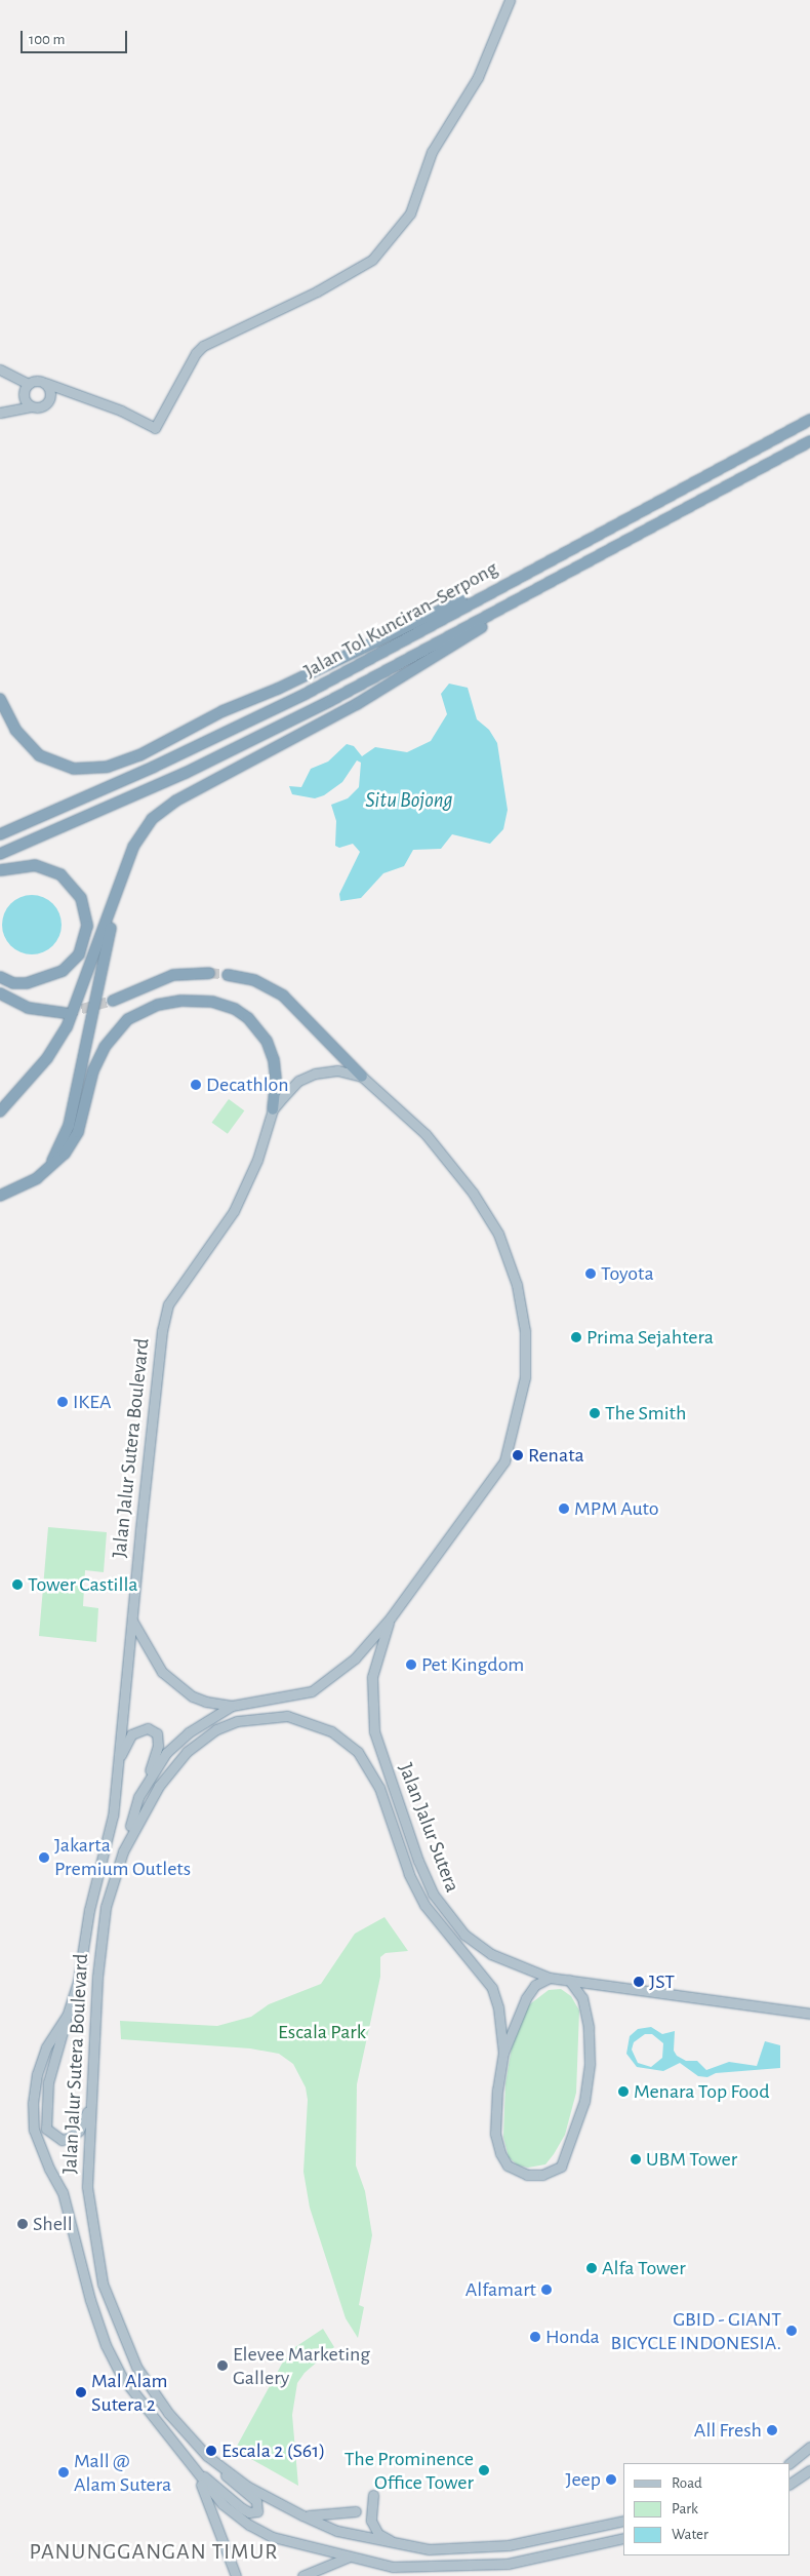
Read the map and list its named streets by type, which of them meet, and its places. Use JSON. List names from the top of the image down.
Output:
{
  "streets": {
    "highway": ["Jalan Tol Kunciran–Serpong"],
    "main road": ["Jalan Jalur Sutera Boulevard", "Jalan Jalur Sutera"]
  },
  "crossings": [
    ["Jalan Jalur Sutera Boulevard", "Jalan Jalur Sutera"]
  ],
  "districts": ["PANUNGGANGAN TIMUR"],
  "water": ["Situ Bojong"],
  "parks": ["Escala Park"],
  "places": [
    "Decathlon",
    "Toyota",
    "Prima Sejahtera",
    "IKEA",
    "The Smith",
    "Renata",
    "MPM Auto",
    "Tower Castilla",
    "Pet Kingdom",
    "Jakarta Premium Outlets",
    "JST",
    "Menara Top Food",
    "UBM Tower",
    "Shell",
    "Alfa Tower",
    "Alfamart",
    "GBID - GIANT BICYCLE INDONESIA.",
    "Honda",
    "Elevee Marketing Gallery",
    "Mal Alam Sutera 2",
    "All Fresh",
    "Escala 2 (S61)",
    "The Prominence Office Tower",
    "Mall @ Alam Sutera",
    "Jeep"
  ],
  "legend": ["Road", "Park", "Water"],
  "scale_bar": "100 m"
}
